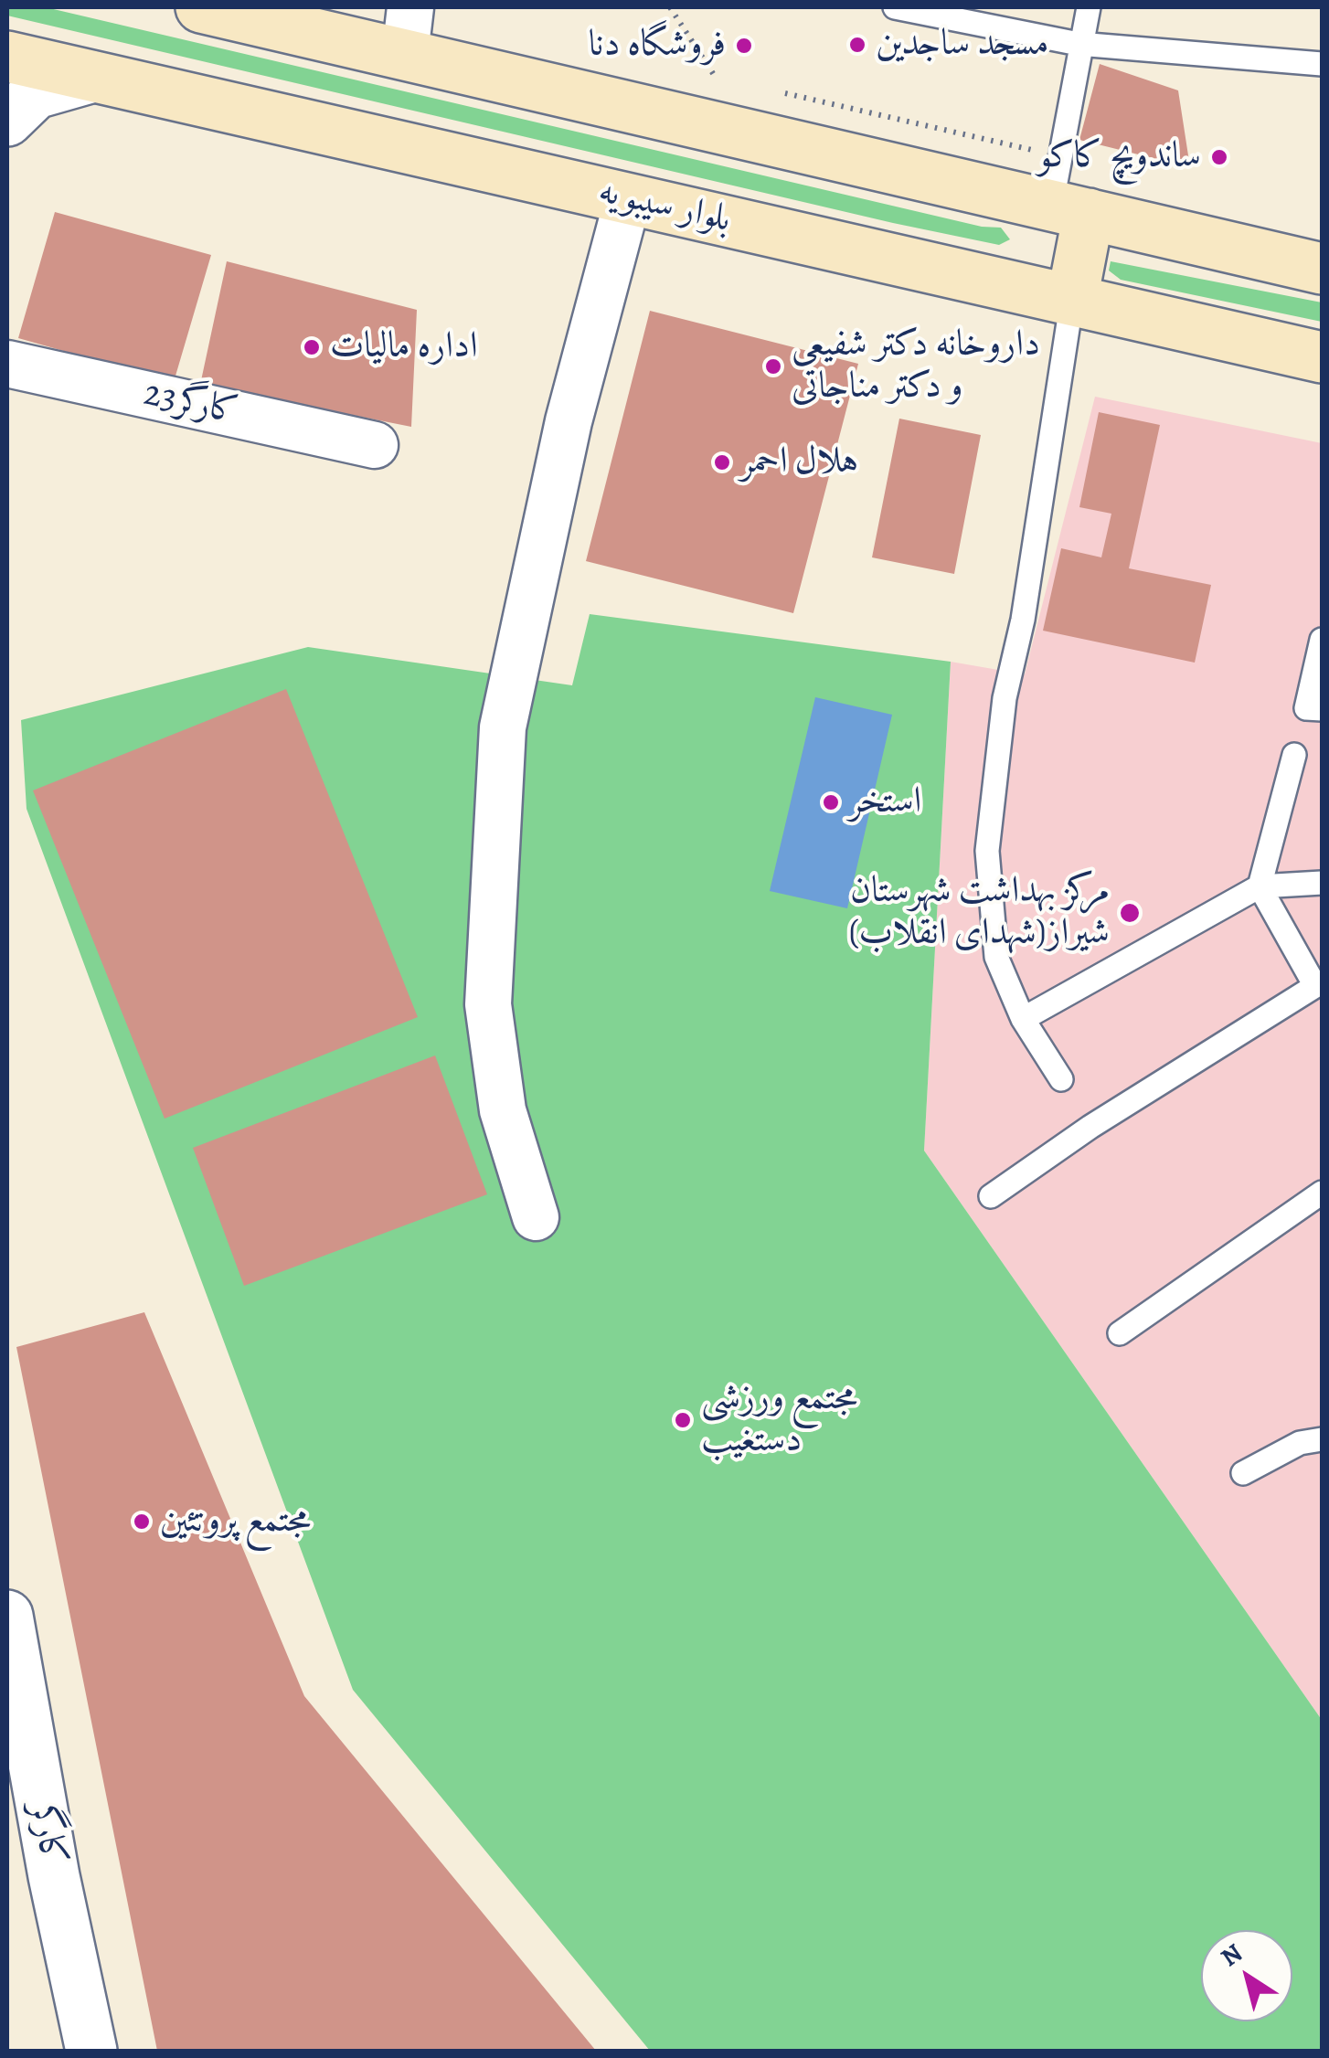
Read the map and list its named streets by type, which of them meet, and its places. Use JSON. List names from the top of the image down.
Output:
{
  "streets": {
    "main road": ["بلوار سیبویه"],
    "street": ["23کارگر", "کارگر"]
  },
  "places": [
    "مسجد ساجدین",
    "فروشگاه دنا",
    "ساندویچ کاکو",
    "اداره مالیات",
    "داروخانه دکتر شفیعی و دکتر مناجاتی",
    "هلال احمر",
    "استخر",
    "مرکز بهداشت شهرستان شیراز(شهدای انقلاب)",
    "مجتمع ورزشی دستغیب",
    "مجتمع پروتئین"
  ],
  "north": "top left"
}
